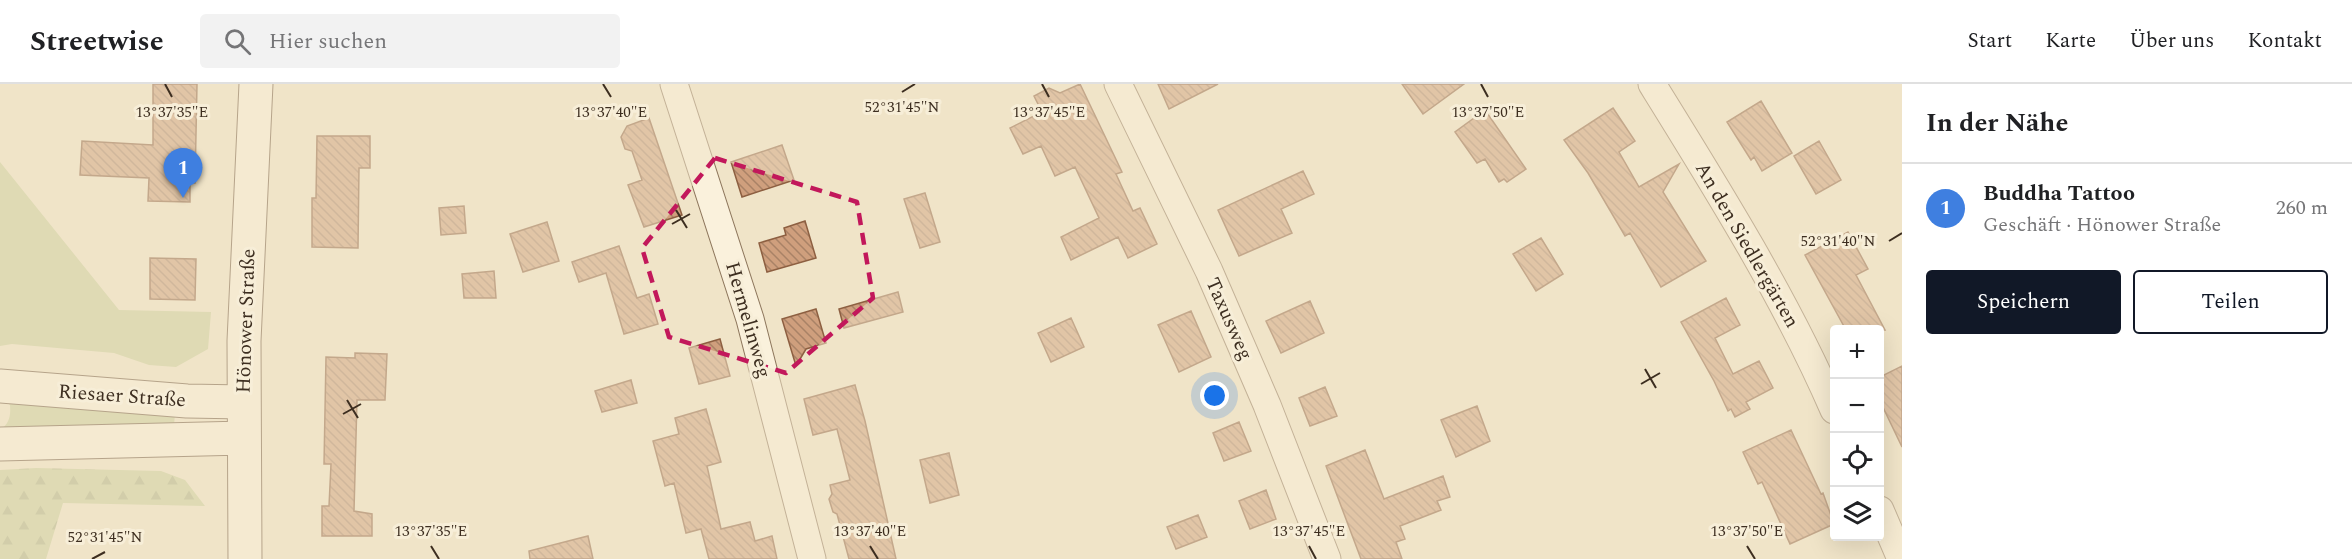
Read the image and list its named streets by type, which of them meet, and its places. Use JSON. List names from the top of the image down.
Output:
{
  "streets": {
    "main road": ["Hönower Straße", "Riesaer Straße"],
    "street": ["An den Siedlergärten", "Taxusweg", "Hermelinweg"]
  },
  "crossings": [
    ["Hönower Straße", "Riesaer Straße"]
  ],
  "page": {
    "header": "Streetwise",
    "search": "Hier suchen",
    "nav": [
      "Start",
      "Karte",
      "Über uns",
      "Kontakt"
    ],
    "heading": "In der Nähe",
    "pins": "1",
    "list": [
      {
        "mark": "1",
        "name": "Buddha Tattoo",
        "note": "Geschäft · Hönower Straße",
        "value": "260 m"
      }
    ],
    "buttons": ["Speichern", "Teilen"],
    "map_buttons": ["+", "−"]
  },
  "coordinates": [
    "52°31'45\"N",
    "13°37'35\"E",
    "13°37'40\"E",
    "13°37'50\"E",
    "13°37'45\"E",
    "52°31'40\"N"
  ]
}
